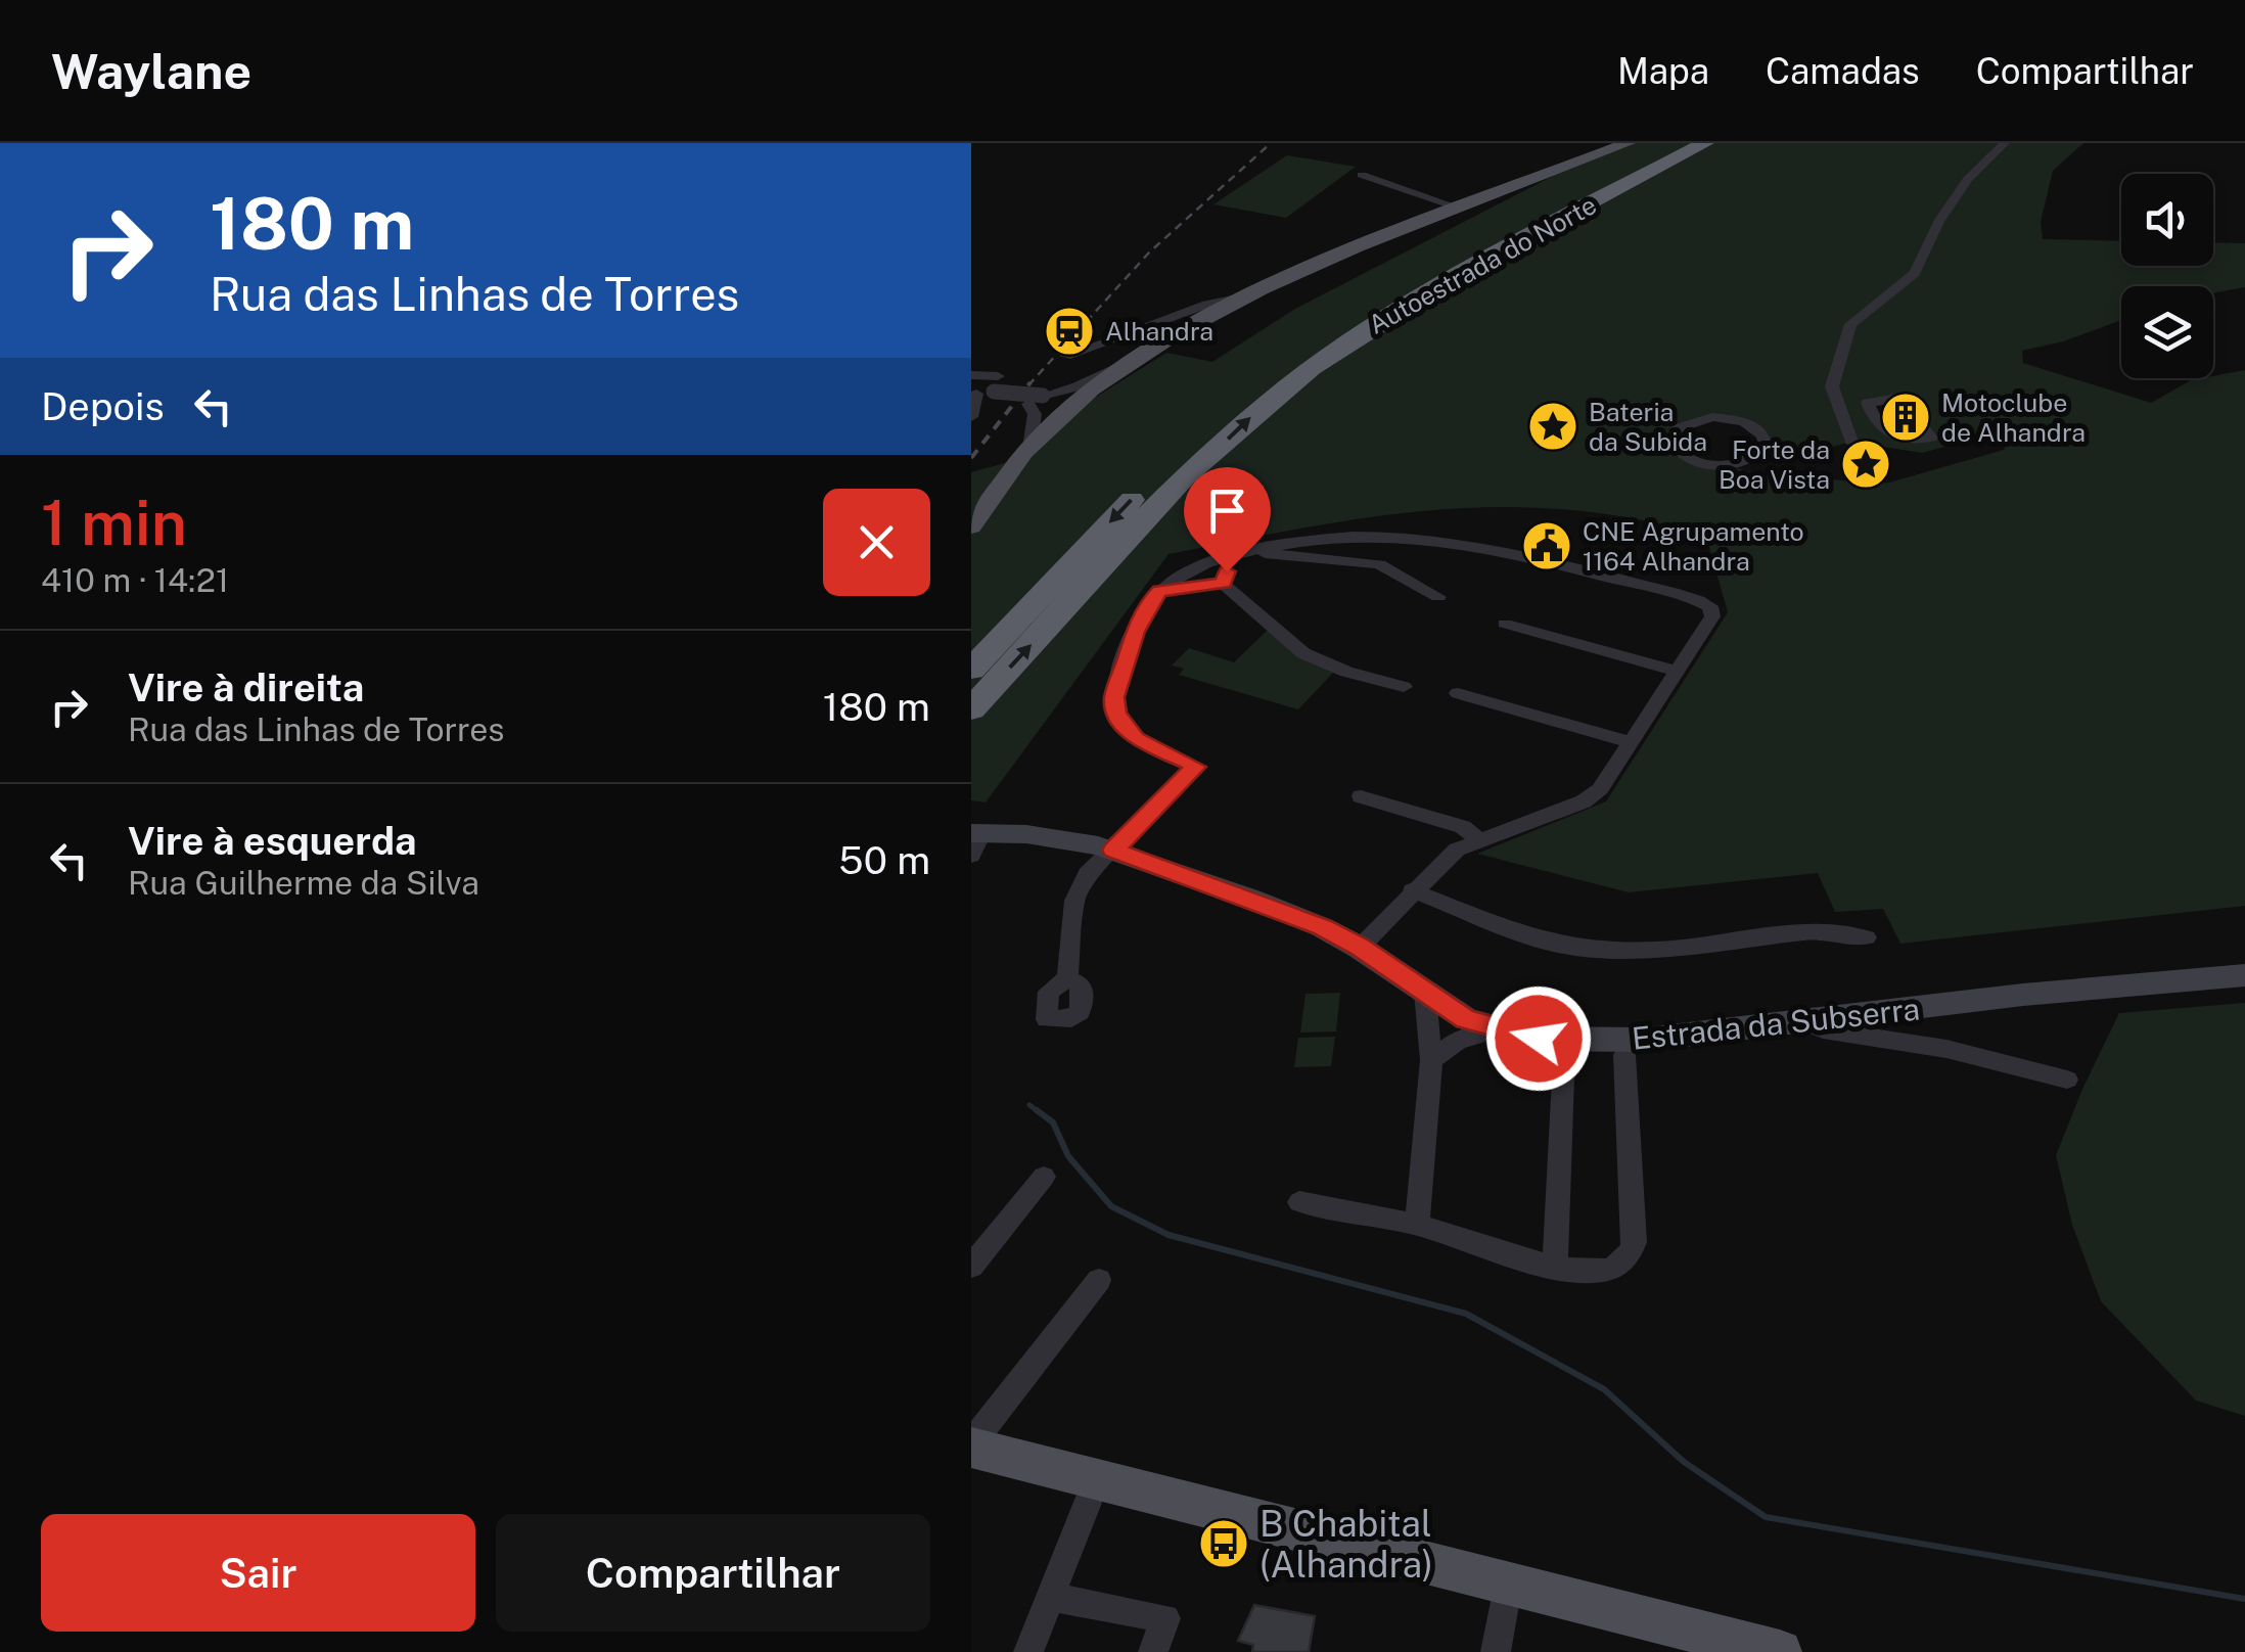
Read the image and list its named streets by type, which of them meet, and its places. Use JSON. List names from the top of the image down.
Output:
{
  "streets": {
    "highway": ["Autoestrada do Norte"],
    "street": ["Estrada da Subserra"]
  },
  "places": {
    "station": ["Alhandra"],
    "building": ["Motoclube de Alhandra"],
    "place": ["Bateria da Subida", "Forte da Boa Vista"],
    "public building": ["CNE Agrupamento 1164 Alhandra"],
    "bus stop": ["B Chabital (Alhandra)"]
  },
  "page": {
    "header": "Waylane",
    "nav": ["Mapa", "Camadas", "Compartilhar"],
    "turn": ["180 m", "Rua das Linhas de Torres"],
    "then": "Depois",
    "heading": ["1 min", "410 m · 14:21"],
    "list": [
      {
        "name": "Vire à direita",
        "note": "Rua das Linhas de Torres",
        "value": "180 m"
      },
      {
        "name": "Vire à esquerda",
        "note": "Rua Guilherme da Silva",
        "value": "50 m"
      }
    ],
    "buttons": ["Sair", "Compartilhar"]
  }
}
